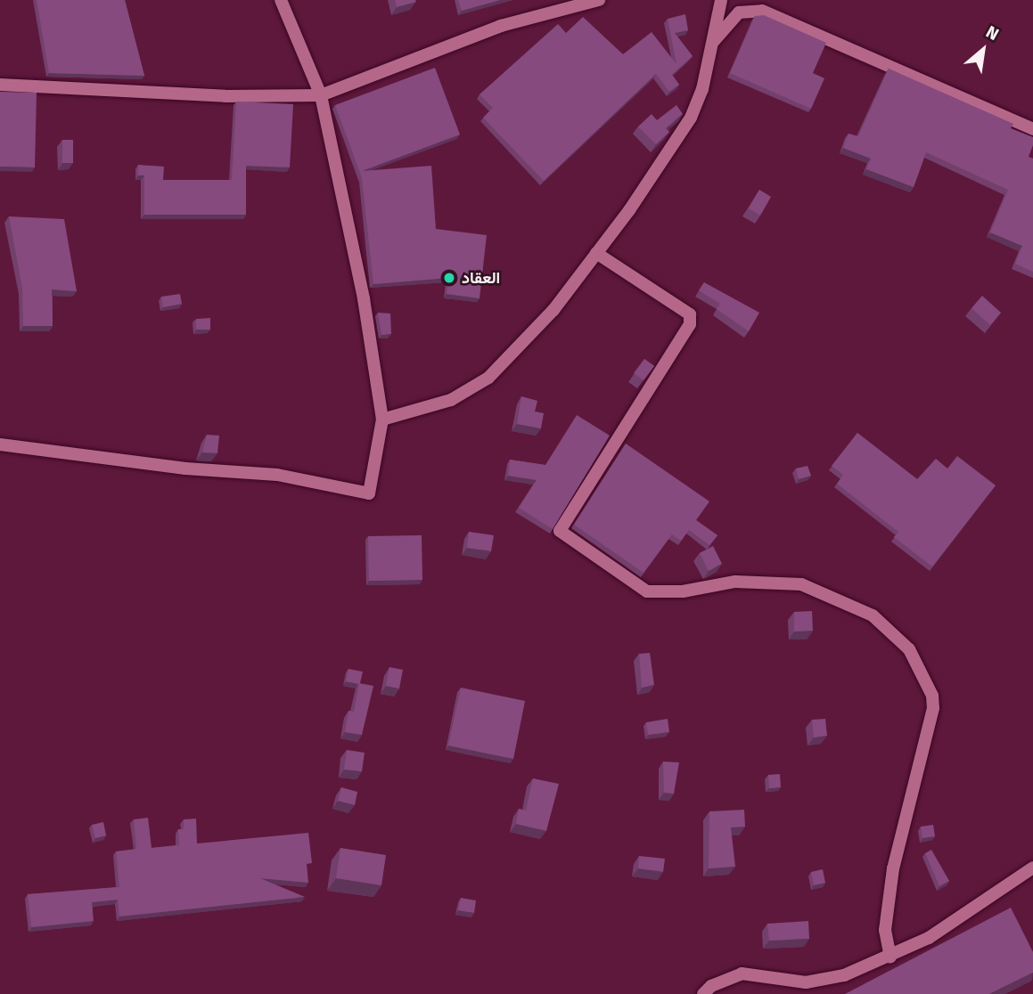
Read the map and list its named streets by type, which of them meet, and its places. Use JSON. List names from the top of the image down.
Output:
{
  "places": ["العقاد"],
  "north": "top right"
}
